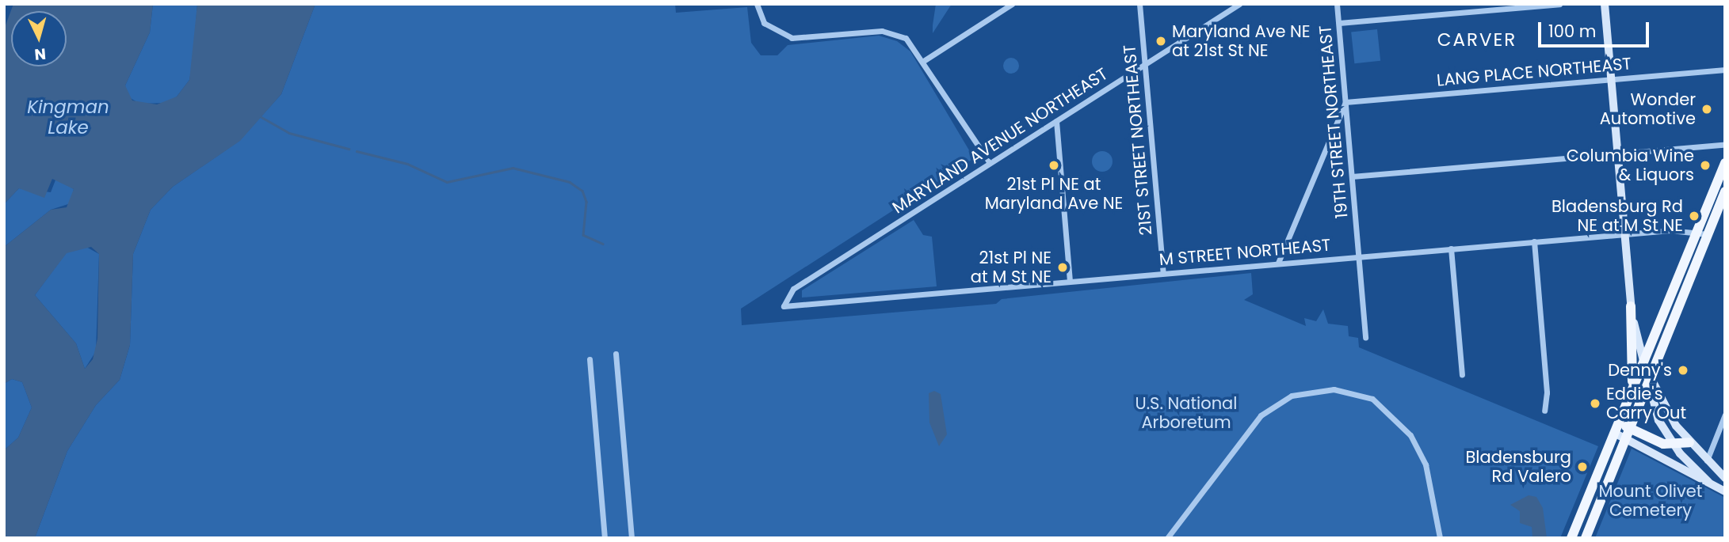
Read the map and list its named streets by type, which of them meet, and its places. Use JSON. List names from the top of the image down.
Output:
{
  "streets": {
    "street": [
      "LANG PLACE NORTHEAST",
      "19TH STREET NORTHEAST",
      "21ST STREET NORTHEAST",
      "MARYLAND AVENUE NORTHEAST",
      "M STREET NORTHEAST"
    ]
  },
  "crossings": [
    ["LANG PLACE NORTHEAST", "19TH STREET NORTHEAST"],
    ["19TH STREET NORTHEAST", "M STREET NORTHEAST"],
    ["21ST STREET NORTHEAST", "MARYLAND AVENUE NORTHEAST"],
    ["21ST STREET NORTHEAST", "M STREET NORTHEAST"],
    ["MARYLAND AVENUE NORTHEAST", "M STREET NORTHEAST"]
  ],
  "districts": ["CARVER"],
  "water": ["Kingman Lake"],
  "parks": ["U.S. National Arboretum", "Mount Olivet Cemetery"],
  "places": [
    "Maryland Ave NE at 21st St NE",
    "Wonder Automotive",
    "21st Pl NE at Maryland Ave NE",
    "Columbia Wine & Liquors",
    "Bladensburg Rd NE at M St NE",
    "21st Pl NE at M St NE",
    "Denny's",
    "Eddie's Carry Out",
    "Bladensburg Rd Valero"
  ],
  "scale_bar": "100 m",
  "north": "bottom"
}
